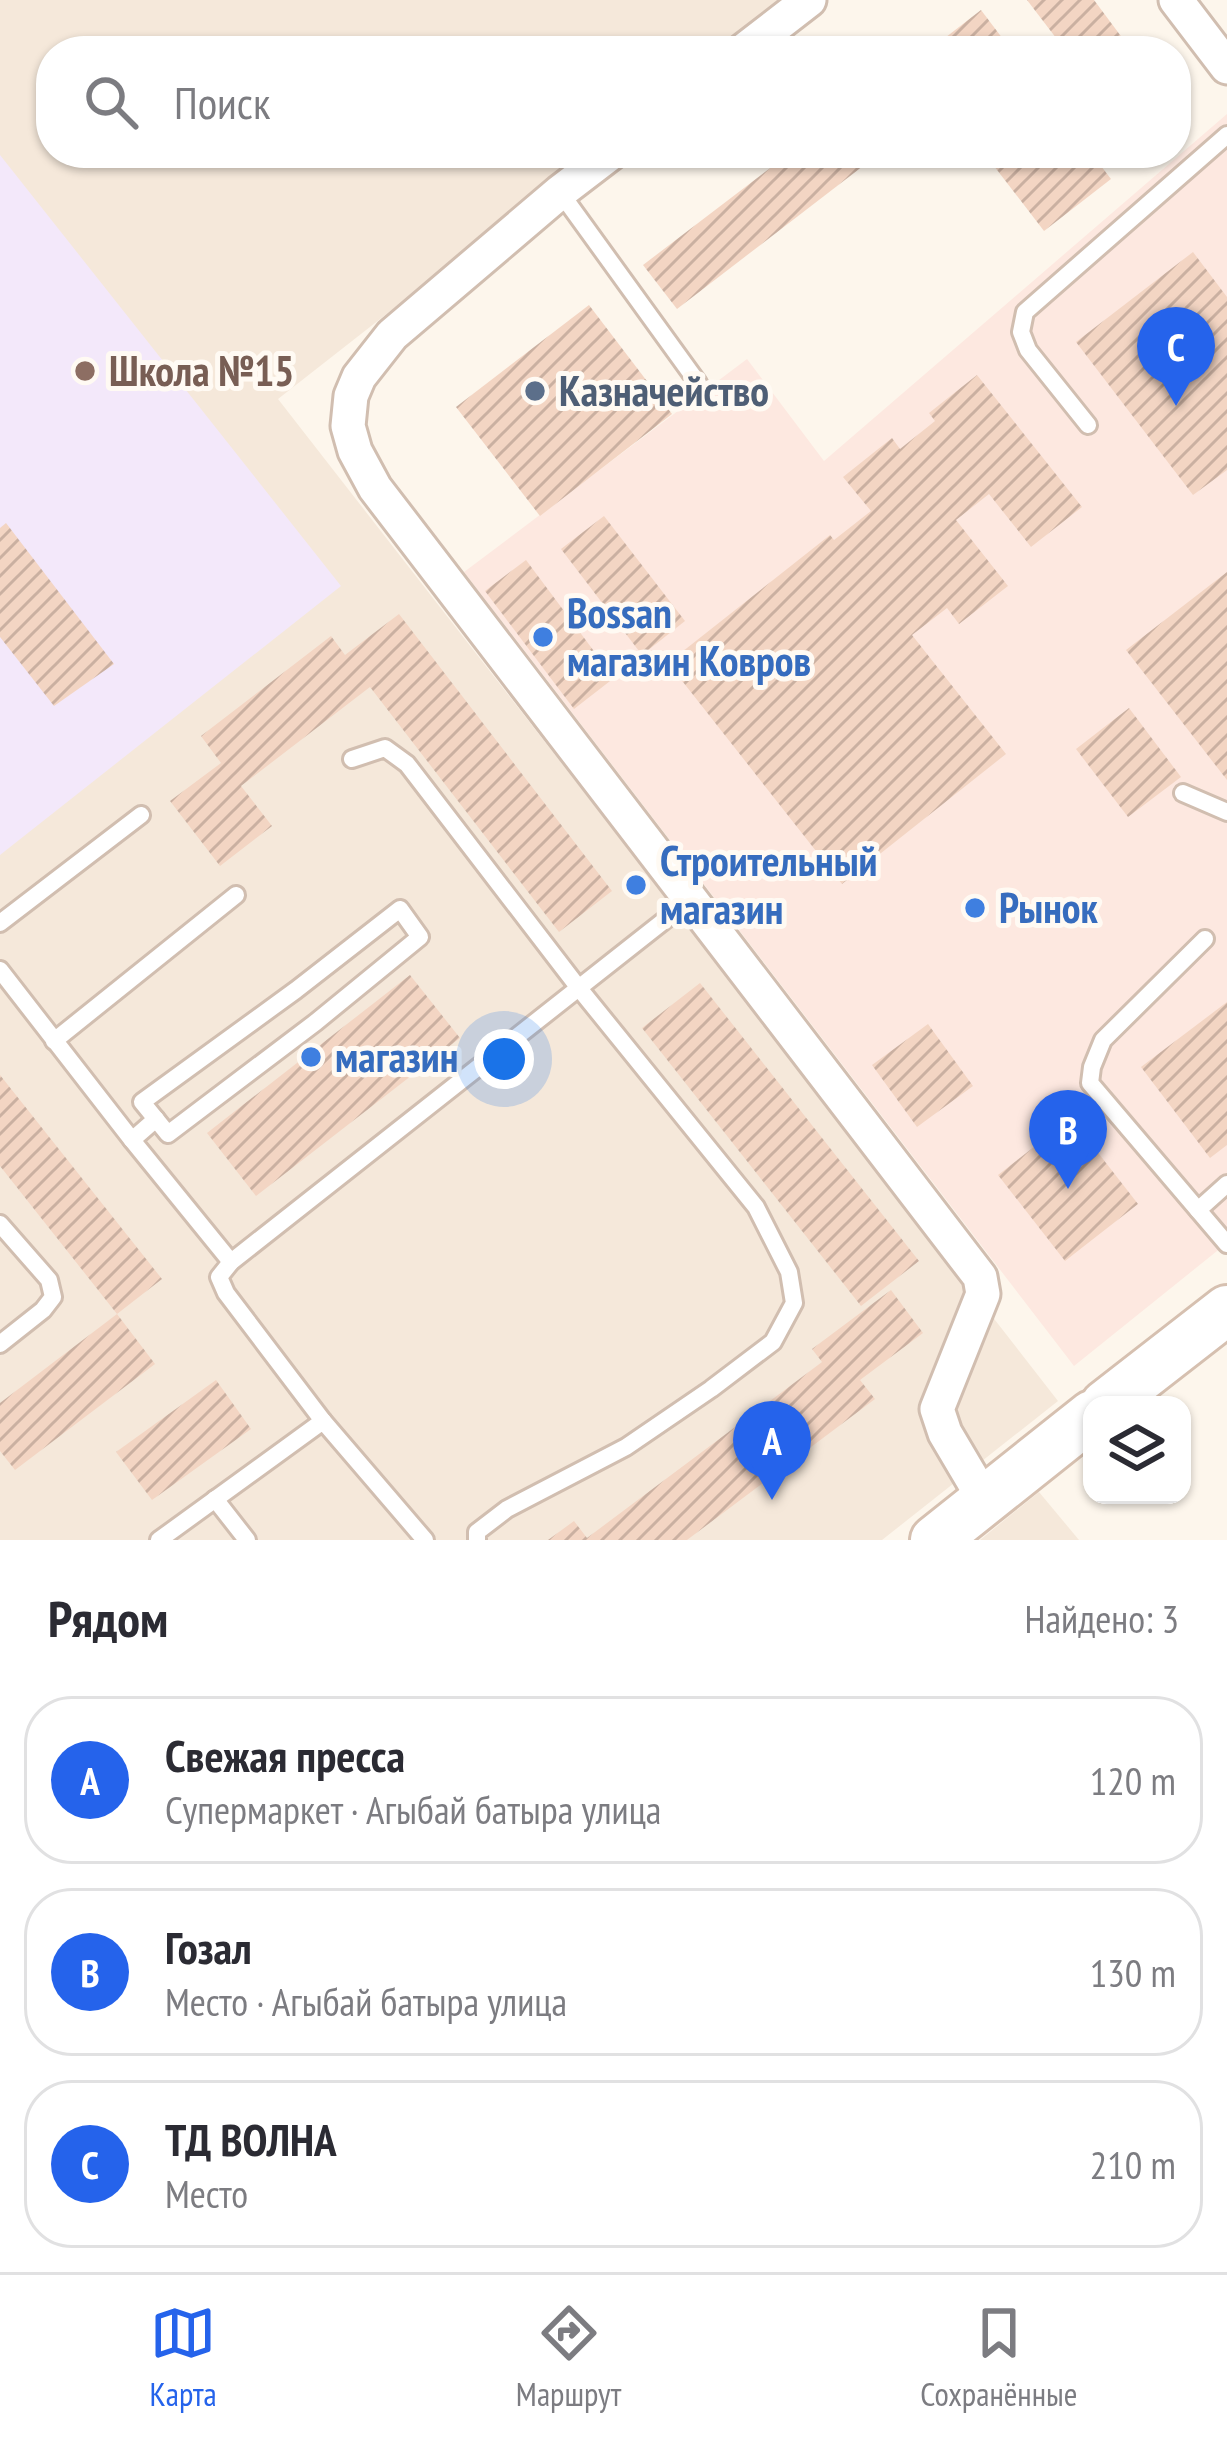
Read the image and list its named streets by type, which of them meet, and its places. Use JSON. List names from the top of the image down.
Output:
{
  "places": [
    "Школа №15",
    "Казначейство",
    "Bossan магазин Ковров",
    "Строительный магазин",
    "Рынок",
    "магазин"
  ],
  "page": {
    "search": "Поиск",
    "pins": ["C", "B", "A"],
    "heading": ["Рядом", "Найдено: 3"],
    "list": [
      {
        "mark": "A",
        "name": "Свежая пресса",
        "note": "Супермаркет · Агыбай батыра улица",
        "value": "120 m"
      },
      {
        "mark": "B",
        "name": "Гозал",
        "note": "Место · Агыбай батыра улица",
        "value": "130 m"
      },
      {
        "mark": "C",
        "name": "ТД ВОЛНА",
        "note": "Место",
        "value": "210 m"
      }
    ],
    "nav": ["Карта", "Маршрут", "Сохранённые"]
  }
}
